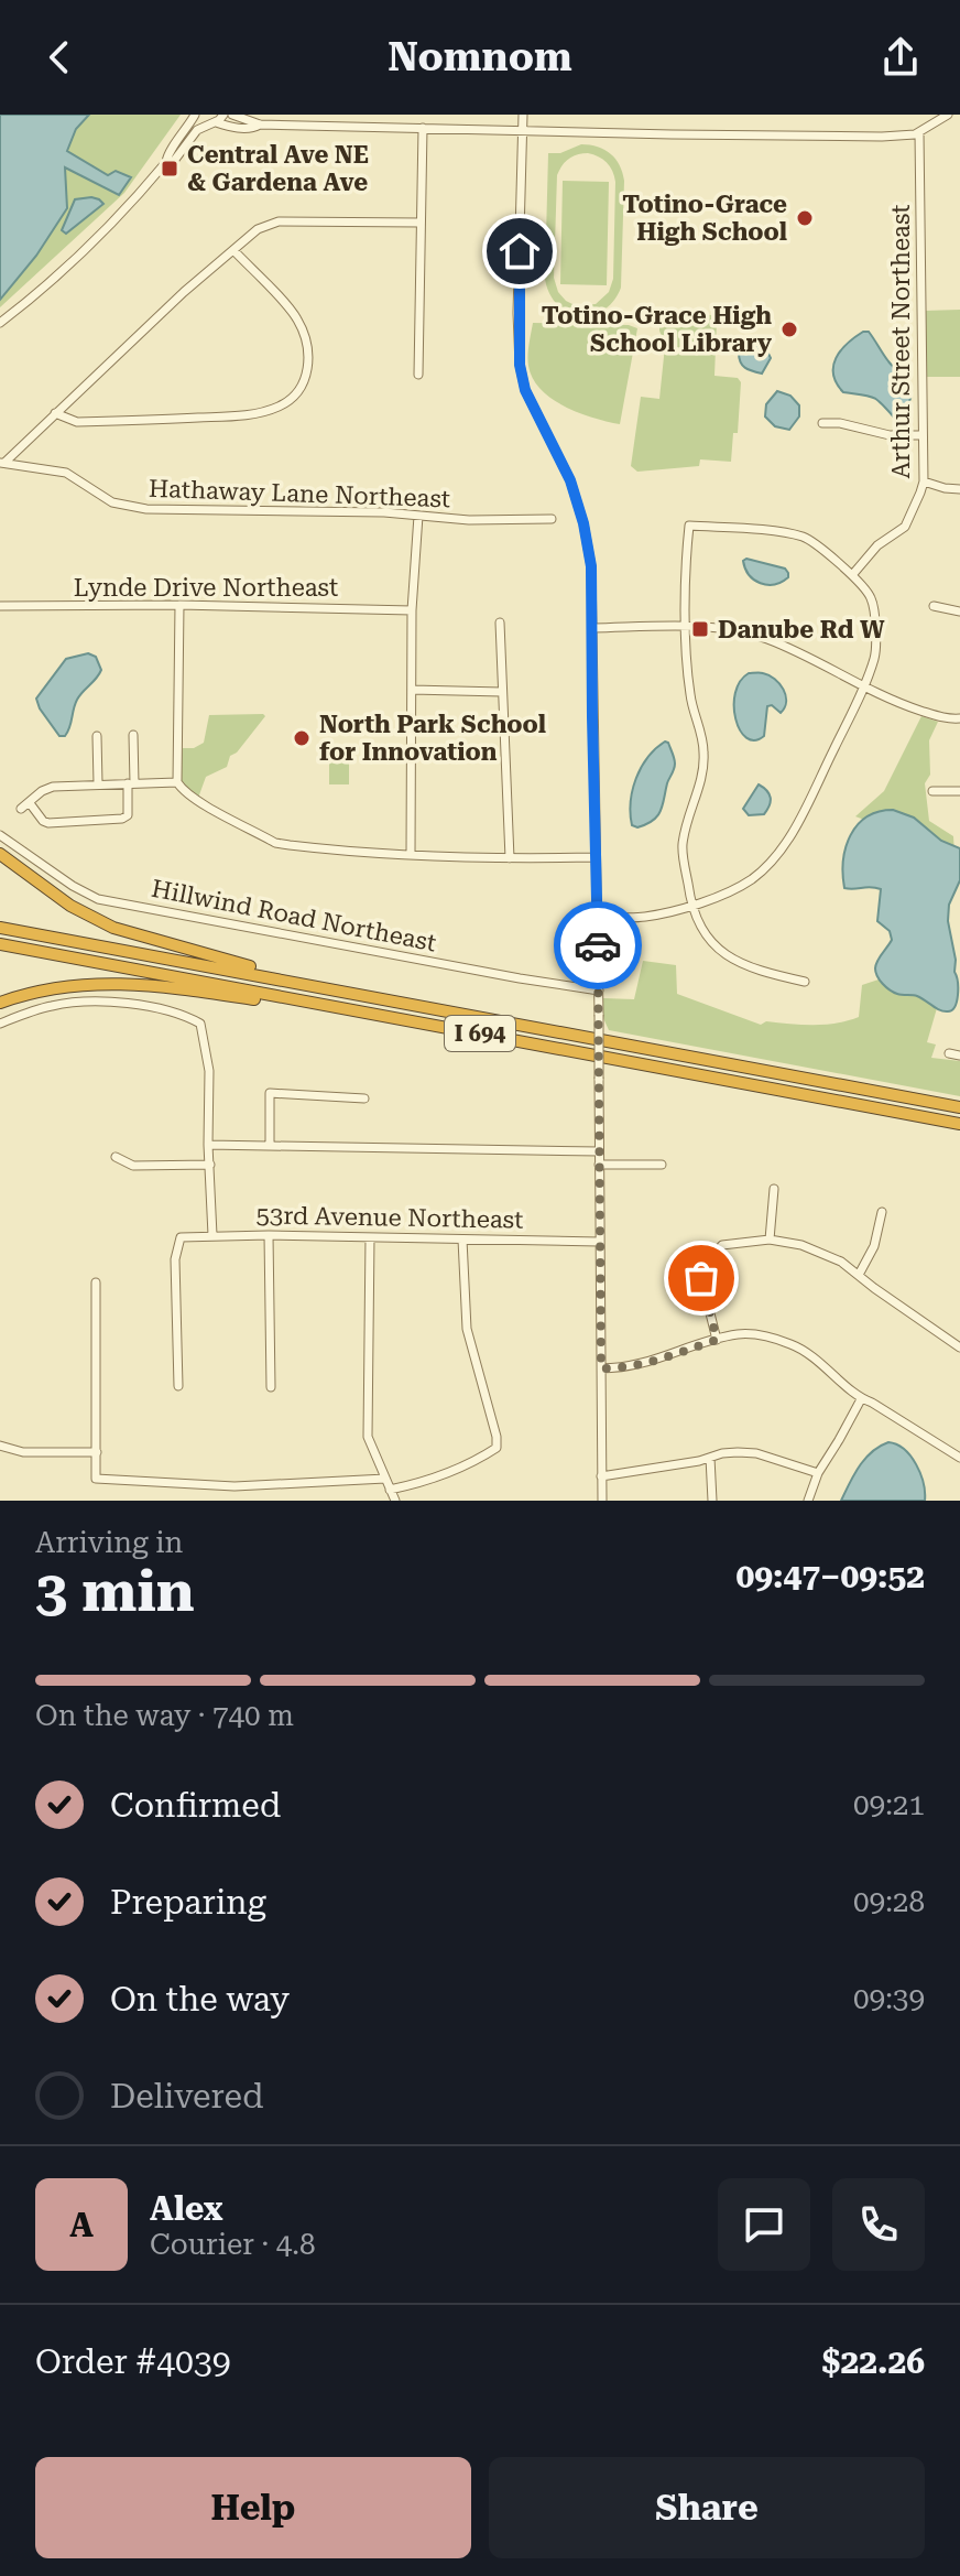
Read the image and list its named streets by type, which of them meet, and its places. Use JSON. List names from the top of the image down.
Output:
{
  "streets": {
    "highway": ["I 694"],
    "street": [
      "Arthur Street Northeast",
      "Hathaway Lane Northeast",
      "Lynde Drive Northeast",
      "Hillwind Road Northeast",
      "53rd Avenue Northeast"
    ]
  },
  "places": {
    "transit": ["Central Ave NE & Gardena Ave", "Danube Rd W"],
    "other": ["Totino-Grace High School", "Totino-Grace High School Library", "North Park School for Innovation"]
  },
  "page": {
    "header": "Nomnom",
    "heading": ["3 min", "Arriving in", "09:47–09:52"],
    "panel": [
      "Alex",
      "Courier · 4.8",
      "Order #4039",
      "$22.26"
    ],
    "bar": "On the way · 740 m",
    "list": [
      ["Confirmed", "09:21"],
      ["Preparing", "09:28"],
      ["On the way", "09:39"],
      "Delivered"
    ],
    "round": "A",
    "buttons": ["Help", "Share"]
  }
}
